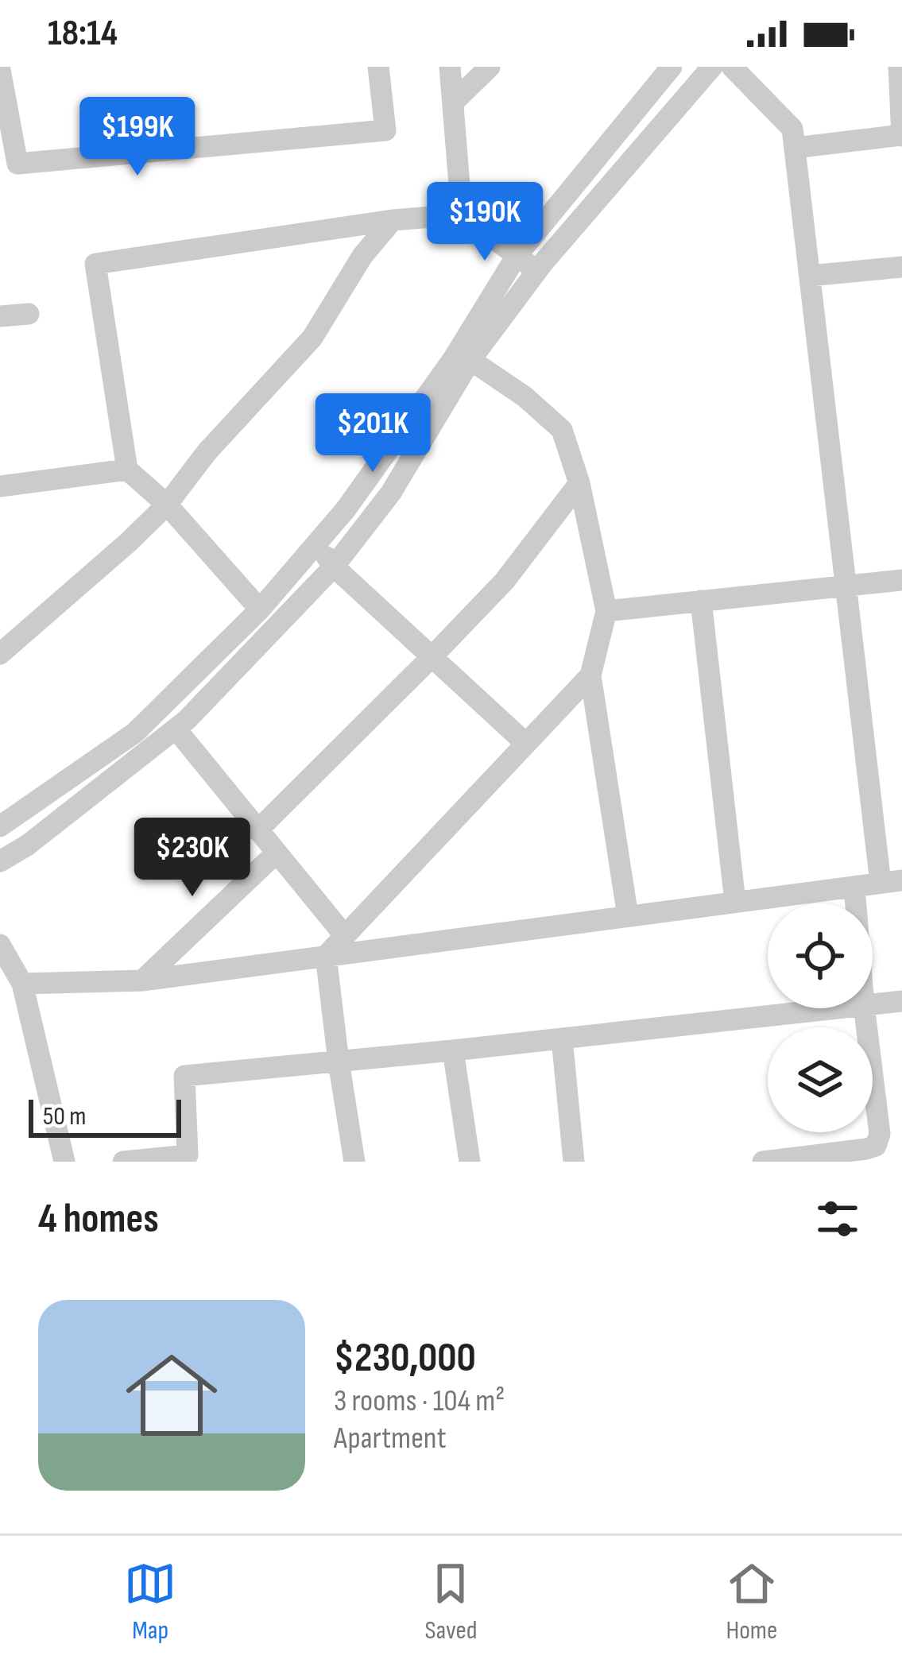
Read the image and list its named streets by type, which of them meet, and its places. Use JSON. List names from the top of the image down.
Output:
{
  "scale_bar": "50 m",
  "page": {
    "status": "18:14",
    "price": [
      "$199K",
      "$190K",
      "$201K",
      "$230K"
    ],
    "scale": "50 m",
    "heading": "4 homes",
    "list": [
      {
        "name": "$230,000",
        "note": "3 rooms · 104 m² · Apartment"
      }
    ],
    "tabs": ["Map", "Saved", "Home"]
  }
}
